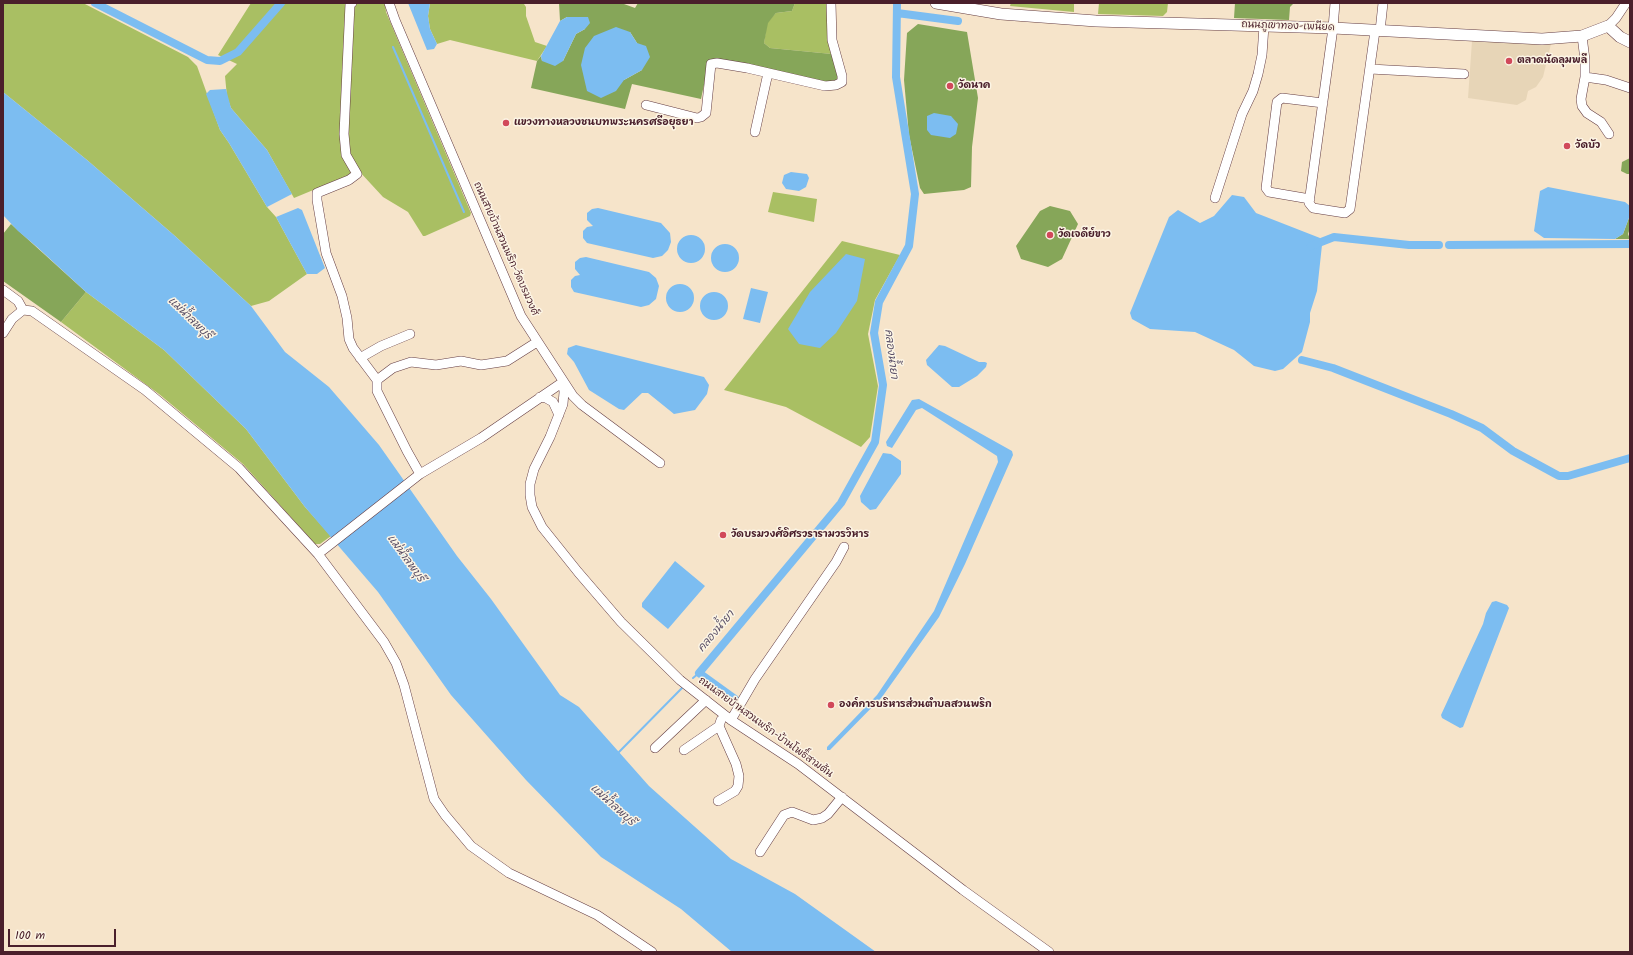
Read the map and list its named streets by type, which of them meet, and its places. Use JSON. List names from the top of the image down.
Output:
{
  "streets": {
    "main road": ["ถนนภูเขาทอง-เพนียด"],
    "street": ["ถนนสายบ้านสวนพริก-วัดบรมวงศ์", "ถนนสายบ้านสวนพริก-บ้านโพธิ์สามต้น"]
  },
  "crossings": [
    ["ถนนสายบ้านสวนพริก-วัดบรมวงศ์", "ถนนสายบ้านสวนพริก-บ้านโพธิ์สามต้น"]
  ],
  "water": ["แม่น้ำลพบุรี", "คลองน้ำยา"],
  "places": [
    "ตลาดนัดลุมพลี",
    "วัดนาค",
    "แขวงทางหลวงชนบทพระนครศรีอยุธยา",
    "วัดบัว",
    "วัดเจดีย์ขาว",
    "วัดบรมวงศ์อิศรวรารามวรวิหาร",
    "องค์การบริหารส่วนตำบลสวนพริก"
  ],
  "scale_bar": "100 m"
}
